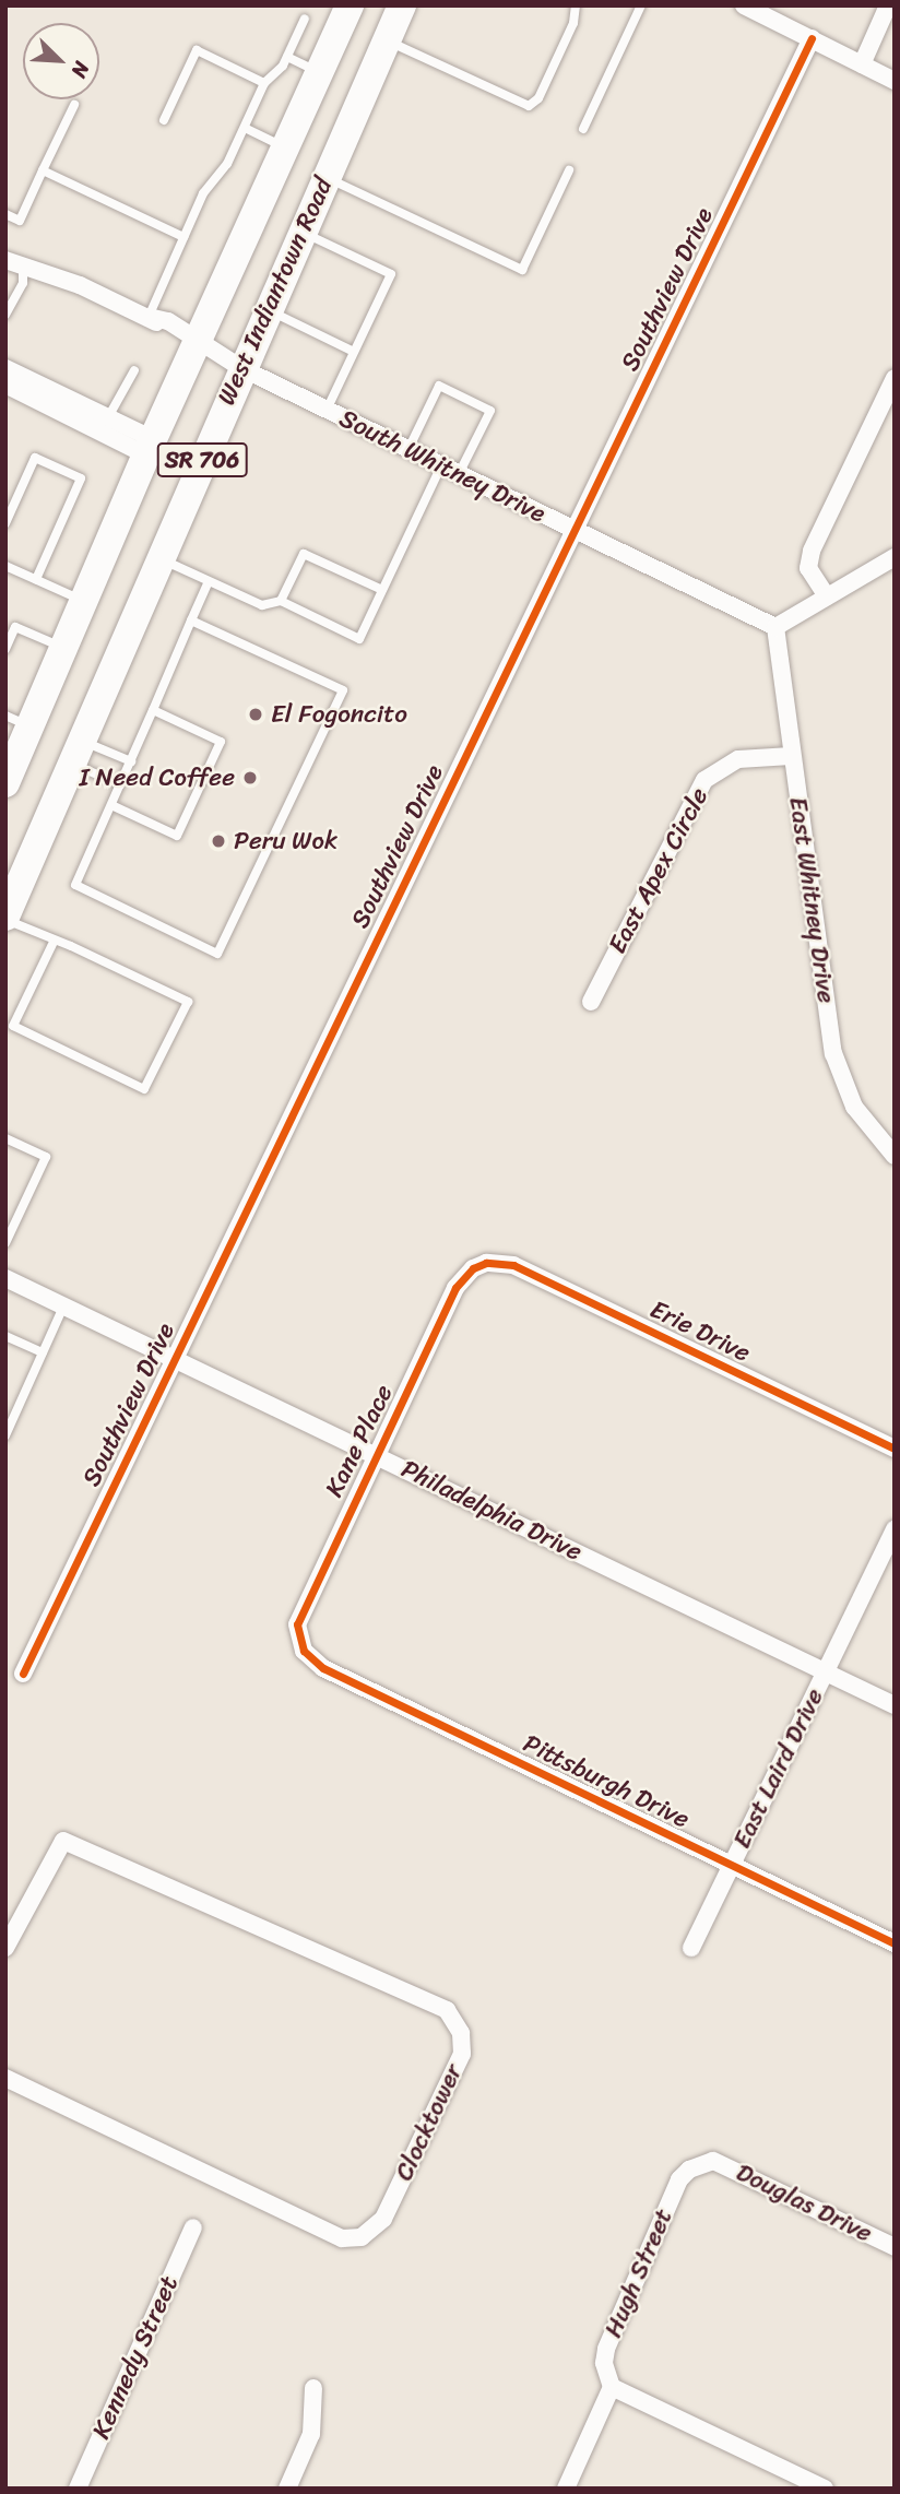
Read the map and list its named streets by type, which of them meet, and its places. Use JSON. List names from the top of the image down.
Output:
{
  "streets": {
    "main road": ["West Indiantown Road", "SR 706"],
    "street": [
      "Southview Drive",
      "South Whitney Drive",
      "East Apex Circle",
      "East Whitney Drive",
      "Erie Drive",
      "Kane Place",
      "Philadelphia Drive",
      "East Laird Drive",
      "Pittsburgh Drive",
      "Clocktower",
      "Douglas Drive",
      "Hugh Street",
      "Kennedy Street"
    ]
  },
  "crossings": [
    ["Southview Drive", "South Whitney Drive"],
    ["Southview Drive", "Philadelphia Drive"],
    ["West Indiantown Road", "South Whitney Drive"],
    ["South Whitney Drive", "East Whitney Drive"],
    ["East Apex Circle", "East Whitney Drive"],
    ["Erie Drive", "Kane Place"],
    ["Kane Place", "Philadelphia Drive"],
    ["Kane Place", "Pittsburgh Drive"],
    ["Philadelphia Drive", "East Laird Drive"],
    ["East Laird Drive", "Pittsburgh Drive"],
    ["Douglas Drive", "Hugh Street"]
  ],
  "places": ["El Fogoncito", "I Need Coffee", "Peru Wok"],
  "north": "bottom right"
}
